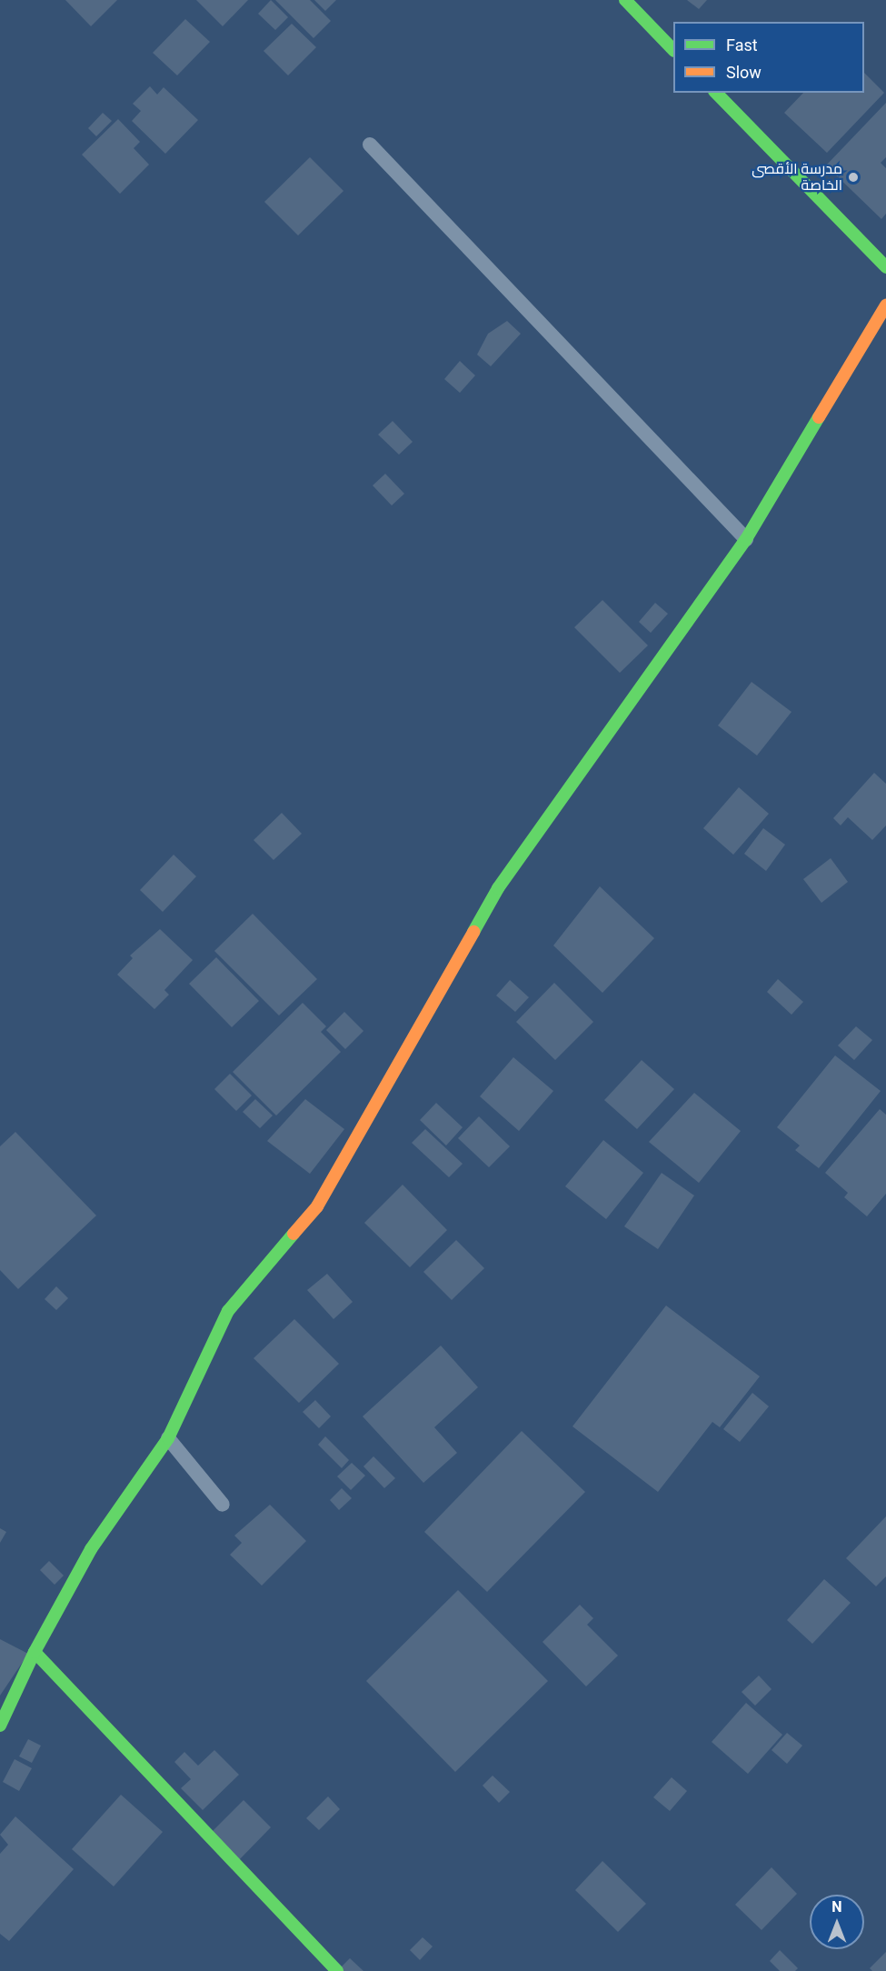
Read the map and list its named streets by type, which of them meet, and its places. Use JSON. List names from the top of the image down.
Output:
{
  "places": ["مدرسة الأقصى الخاصة"],
  "legend": ["Fast", "Slow"],
  "north": "top"
}
